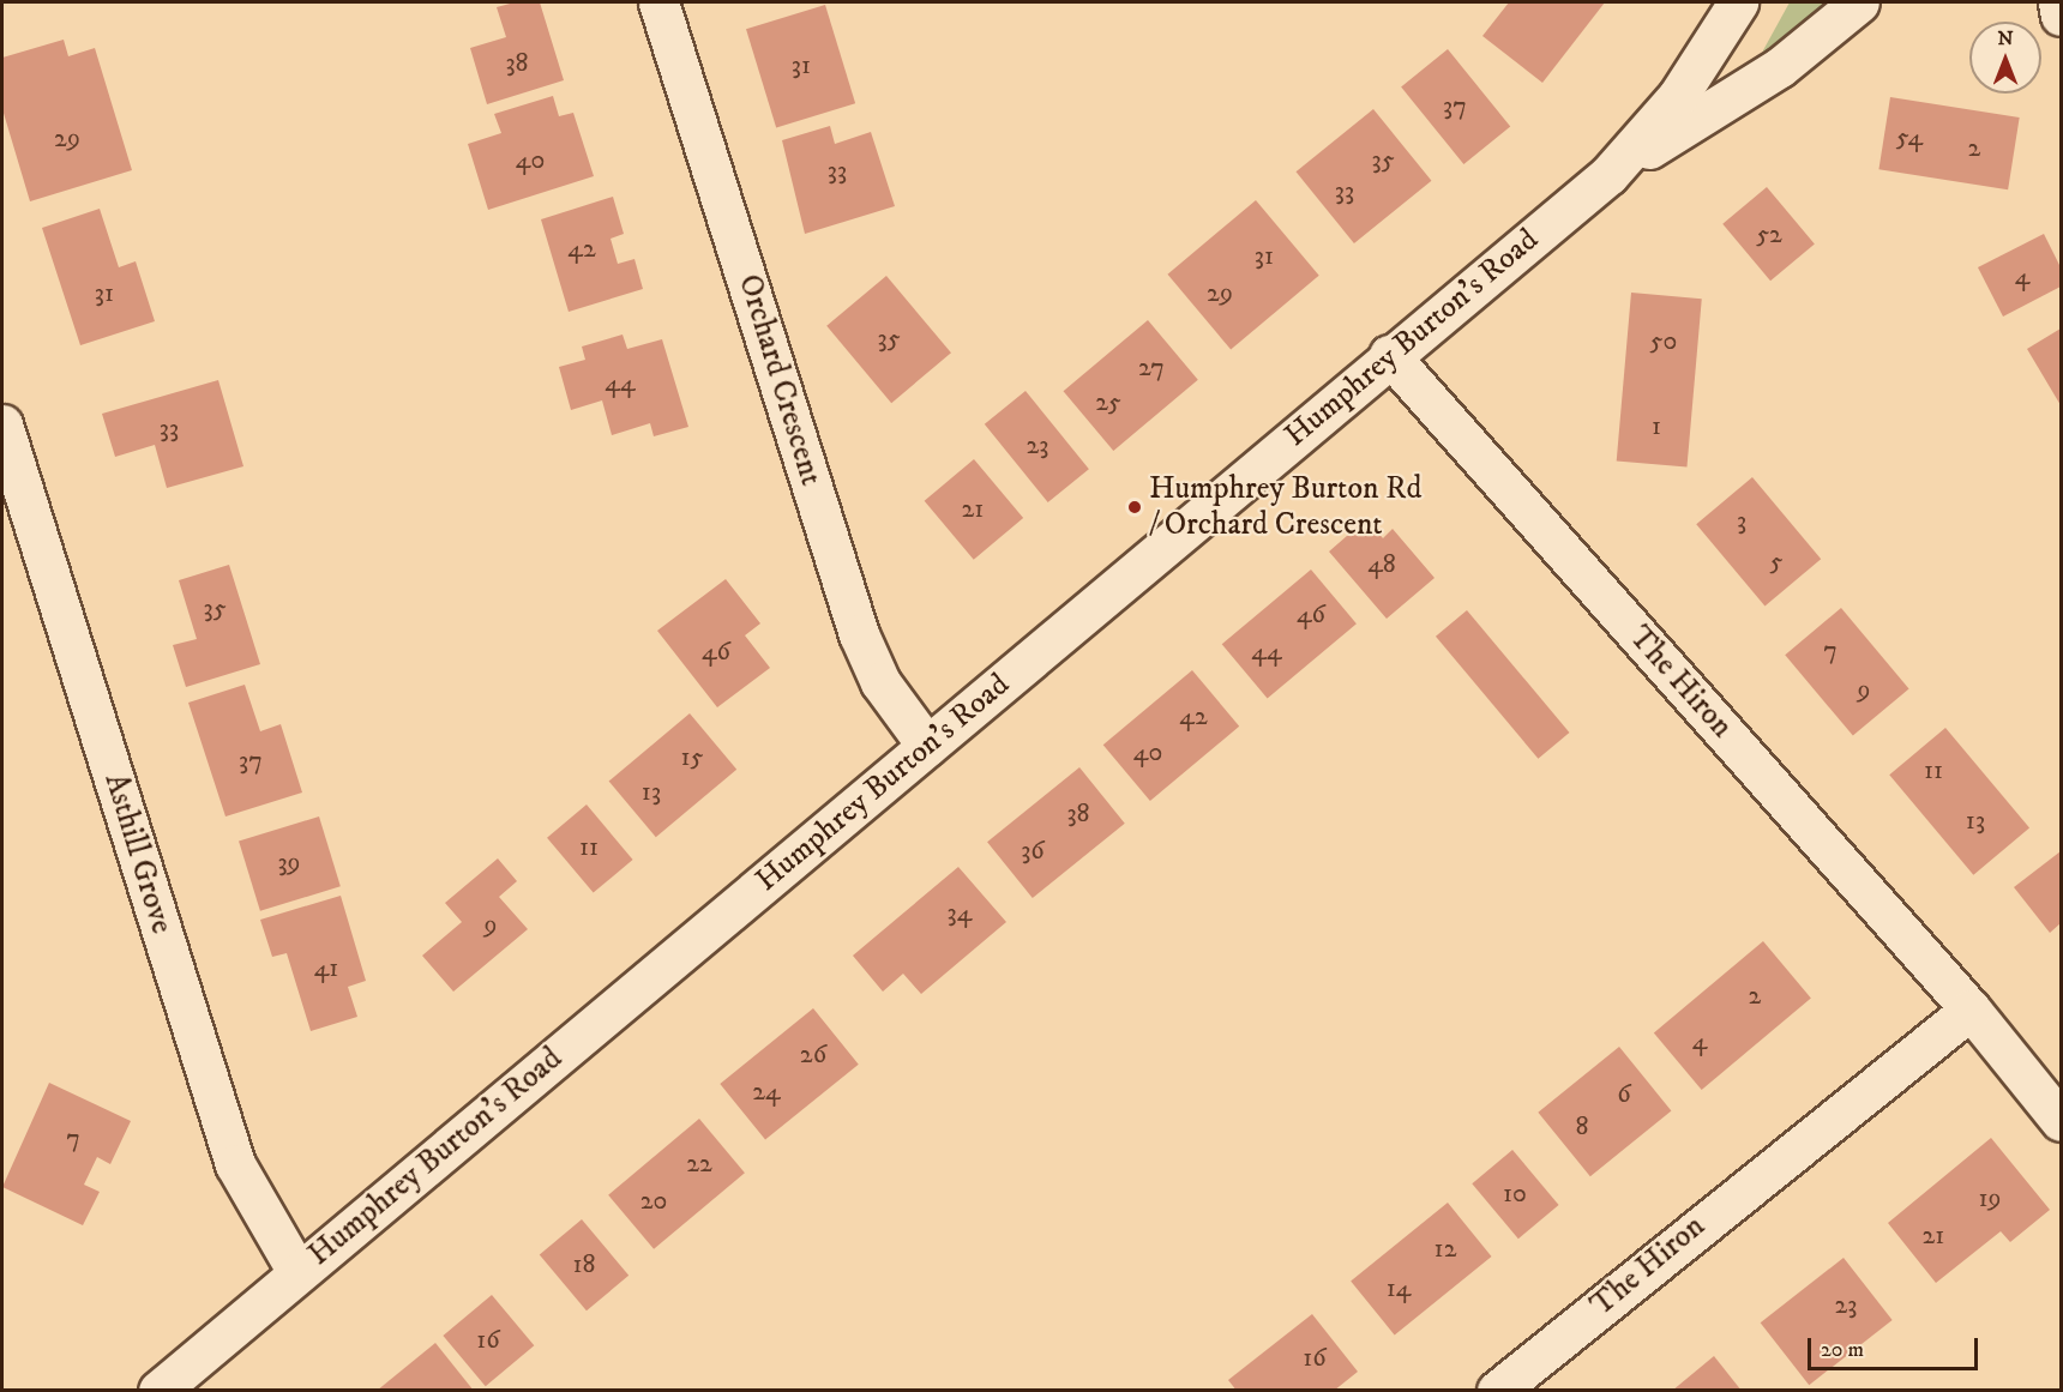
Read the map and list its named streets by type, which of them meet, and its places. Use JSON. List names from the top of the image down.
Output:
{
  "streets": {
    "street": [
      "Humphrey Burton's Road",
      "Orchard Crescent",
      "The Hiron",
      "Asthill Grove"
    ]
  },
  "crossings": [
    ["Humphrey Burton's Road", "Orchard Crescent"],
    ["Humphrey Burton's Road", "The Hiron"],
    ["Humphrey Burton's Road", "Asthill Grove"]
  ],
  "places": ["Humphrey Burton Rd / Orchard Crescent"],
  "house_numbers": [
    "38",
    "31",
    "37",
    "54",
    "29",
    "2",
    "40",
    "35",
    "33",
    "33",
    "52",
    "42",
    "31",
    "4",
    "31",
    "29",
    "35",
    "50",
    "27",
    "44",
    "25",
    "1",
    "33",
    "23",
    "21",
    "3",
    "5",
    "48",
    "35",
    "46",
    "7",
    "46",
    "44",
    "9",
    "42",
    "40",
    "15",
    "37",
    "11",
    "13",
    "38",
    "13",
    "11",
    "36",
    "39",
    "34",
    "9",
    "41",
    "2",
    "4",
    "26",
    "24",
    "6",
    "8",
    "7",
    "22",
    "10",
    "19",
    "20",
    "21",
    "12",
    "18",
    "14",
    "23",
    "16",
    "16"
  ],
  "scale_bar": "20 m",
  "north": "top"
}
